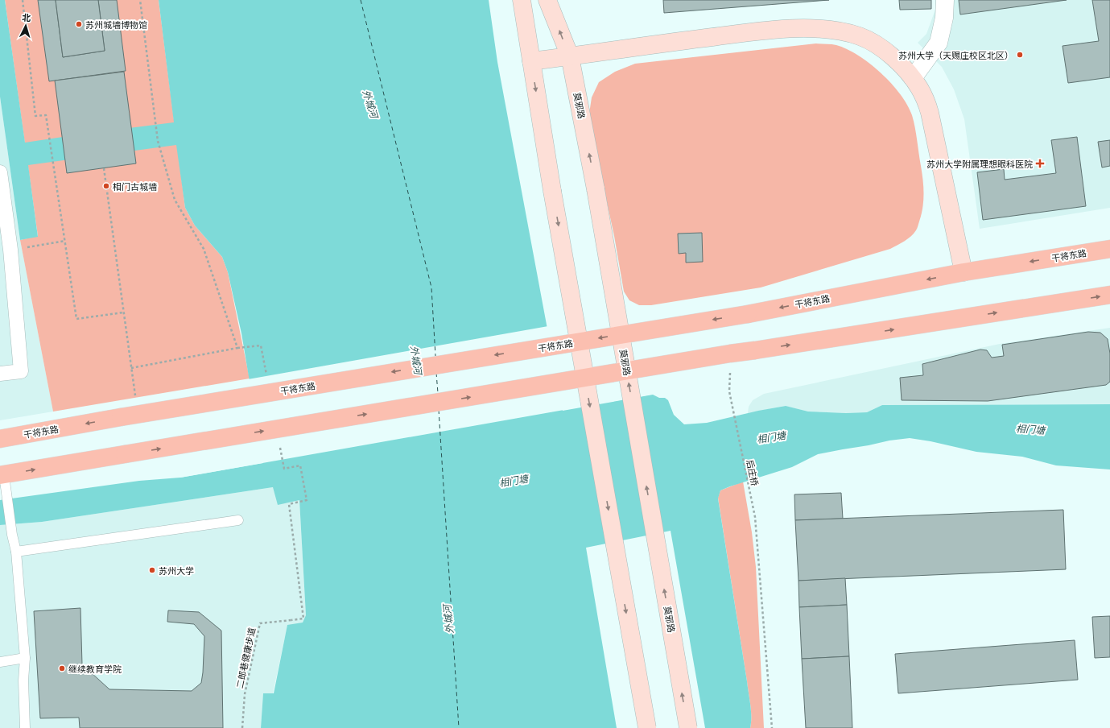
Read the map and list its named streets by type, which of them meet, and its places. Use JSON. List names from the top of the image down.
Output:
{
  "streets": {
    "main road": ["莫邪路", "干将东路"],
    "path": ["后庄桥", "二郎巷健康步道"]
  },
  "water": ["外城河", "相门塘"],
  "places": {
    "other": [
      "苏州城墙博物馆",
      "苏州大学（天赐庄校区北区）",
      "相门古城墙",
      "苏州大学",
      "继续教育学院"
    ],
    "health": ["苏州大学附属理想眼科医院"]
  },
  "north": "top"
}
